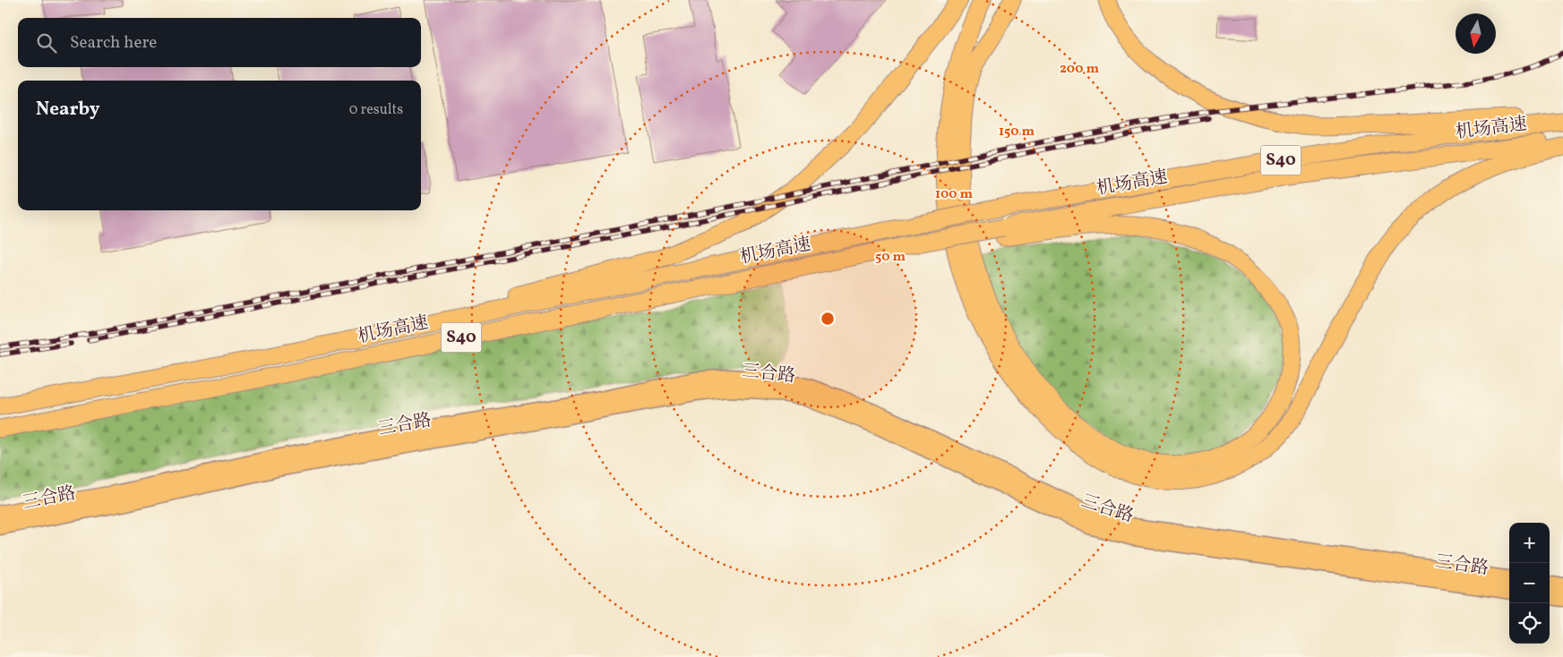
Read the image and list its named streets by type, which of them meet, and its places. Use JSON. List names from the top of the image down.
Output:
{
  "streets": {
    "highway": ["机场高速", "S40"],
    "main road": ["三合路"]
  },
  "north": "bottom",
  "page": {
    "search": "Search here",
    "heading": ["Nearby", "0 results"],
    "map_buttons": ["+", "−"]
  },
  "rings": [
    "200 m",
    "150 m",
    "100 m",
    "50 m"
  ]
}
